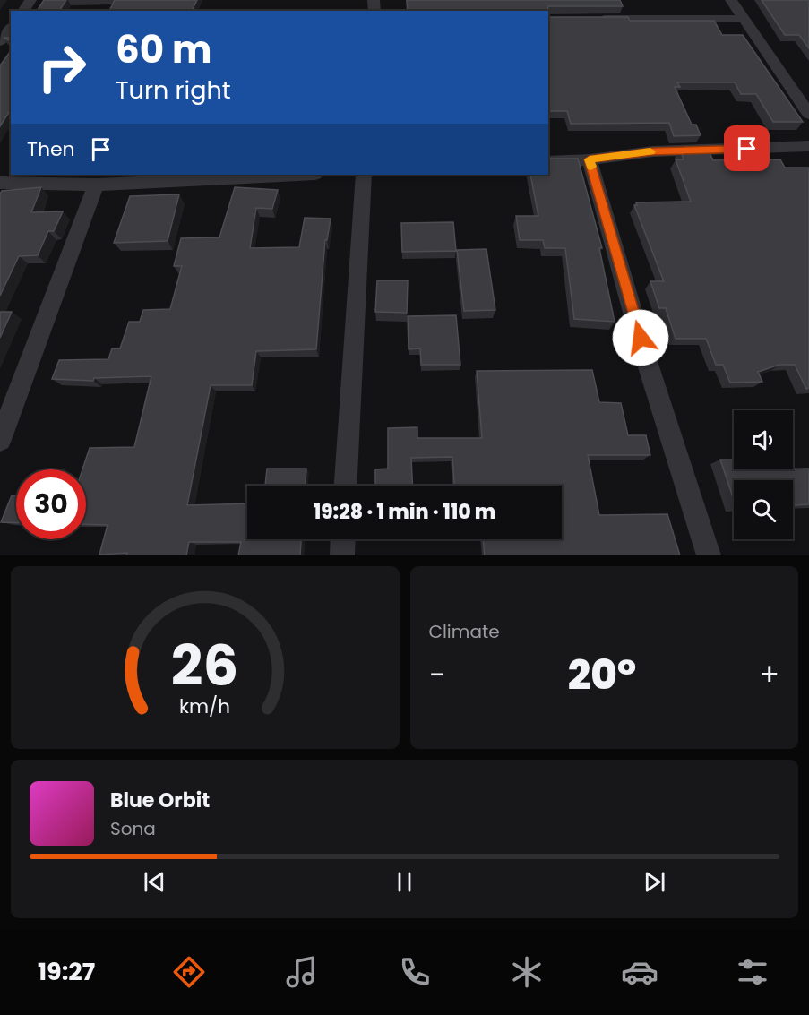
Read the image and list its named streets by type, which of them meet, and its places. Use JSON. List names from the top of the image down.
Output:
{
  "page": {
    "turn": ["60 m", "Turn right"],
    "then": "Then",
    "limit": "30",
    "trip": "19:28 · 1 min · 110 m",
    "tile": "Climate",
    "heat": ["−", "20°", "+"],
    "song": ["Blue Orbit", "Sona"],
    "tabs": "19:27",
    "gauge": ["26", "km/h"]
  }
}
